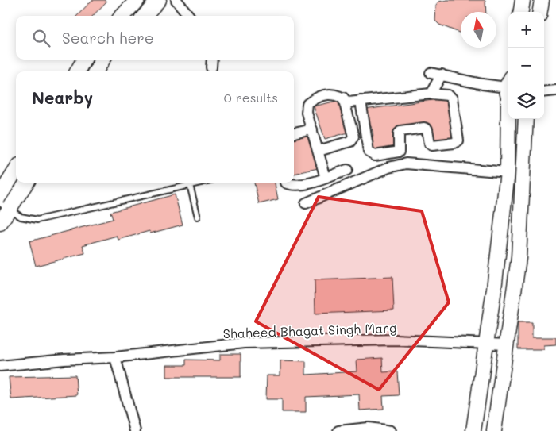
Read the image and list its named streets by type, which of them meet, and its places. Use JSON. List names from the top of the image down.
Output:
{
  "streets": {
    "street": ["Shaheed Bhagat Singh Marg"]
  },
  "north": "top",
  "page": {
    "map_buttons": ["+", "−"],
    "search": "Search here",
    "heading": ["Nearby", "0 results"]
  }
}
